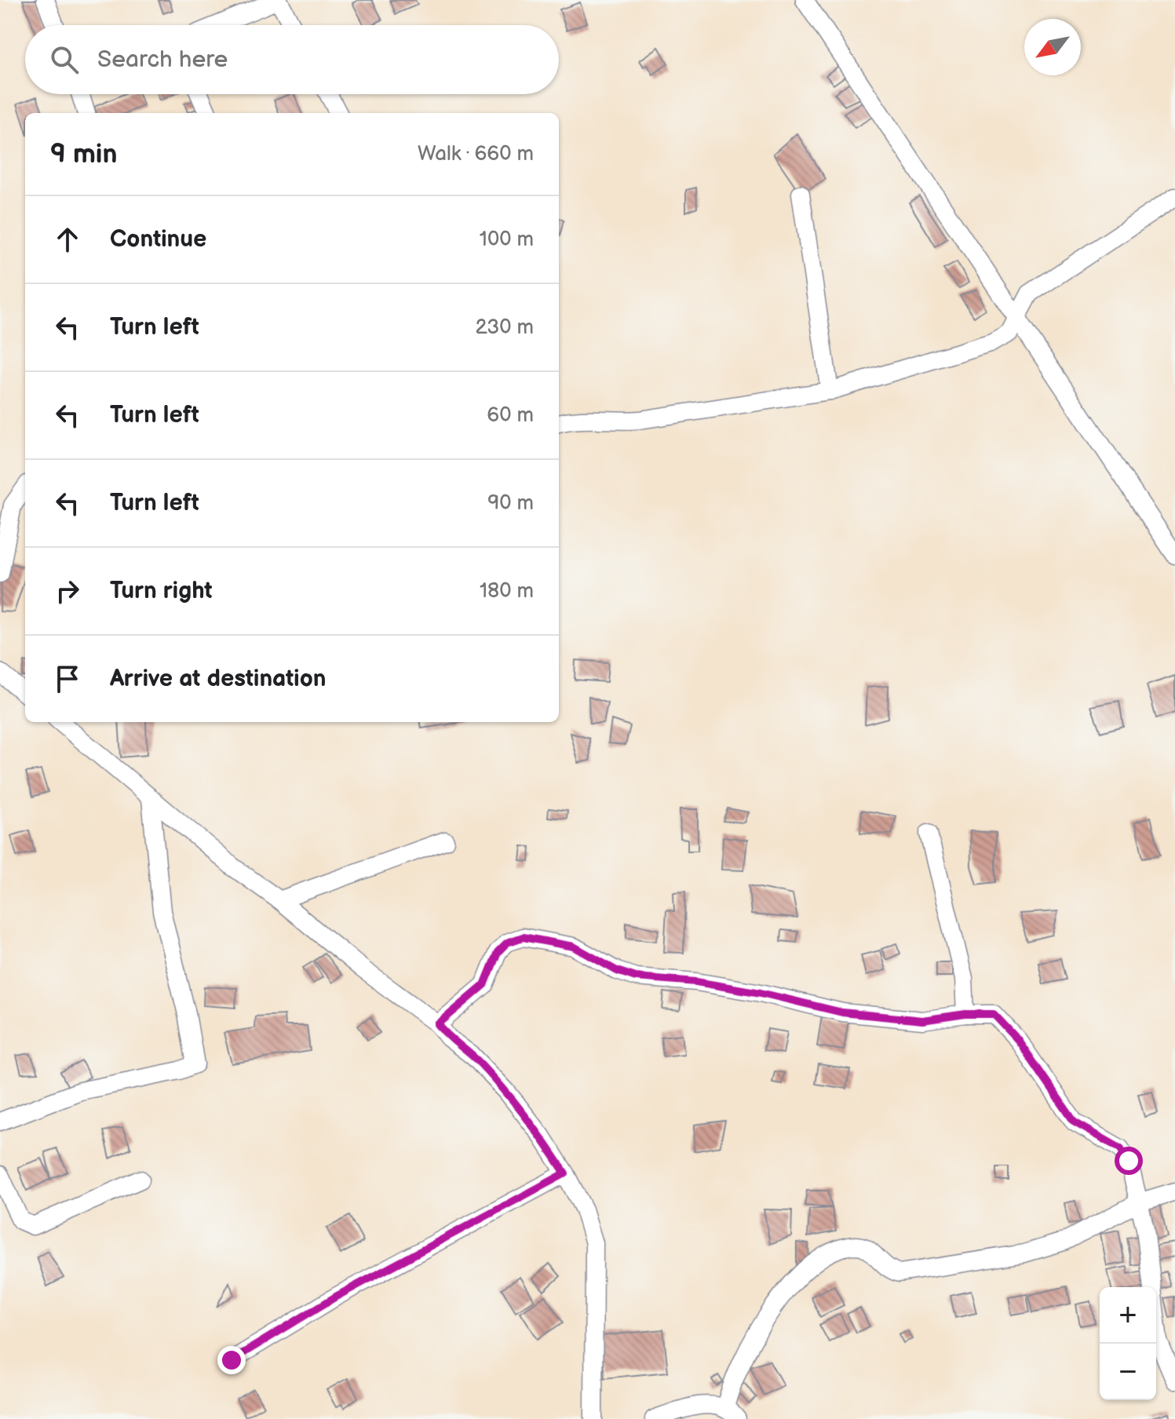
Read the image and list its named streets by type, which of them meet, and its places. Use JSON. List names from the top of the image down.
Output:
{
  "north": "bottom left",
  "page": {
    "search": "Search here",
    "heading": ["9 min", "Walk · 660 m"],
    "list": [
      ["Continue", "100 m"],
      ["Turn left", "230 m"],
      ["Turn left", "60 m"],
      ["Turn left", "90 m"],
      ["Turn right", "180 m"],
      "Arrive at destination"
    ],
    "map_buttons": ["+", "−"]
  }
}
